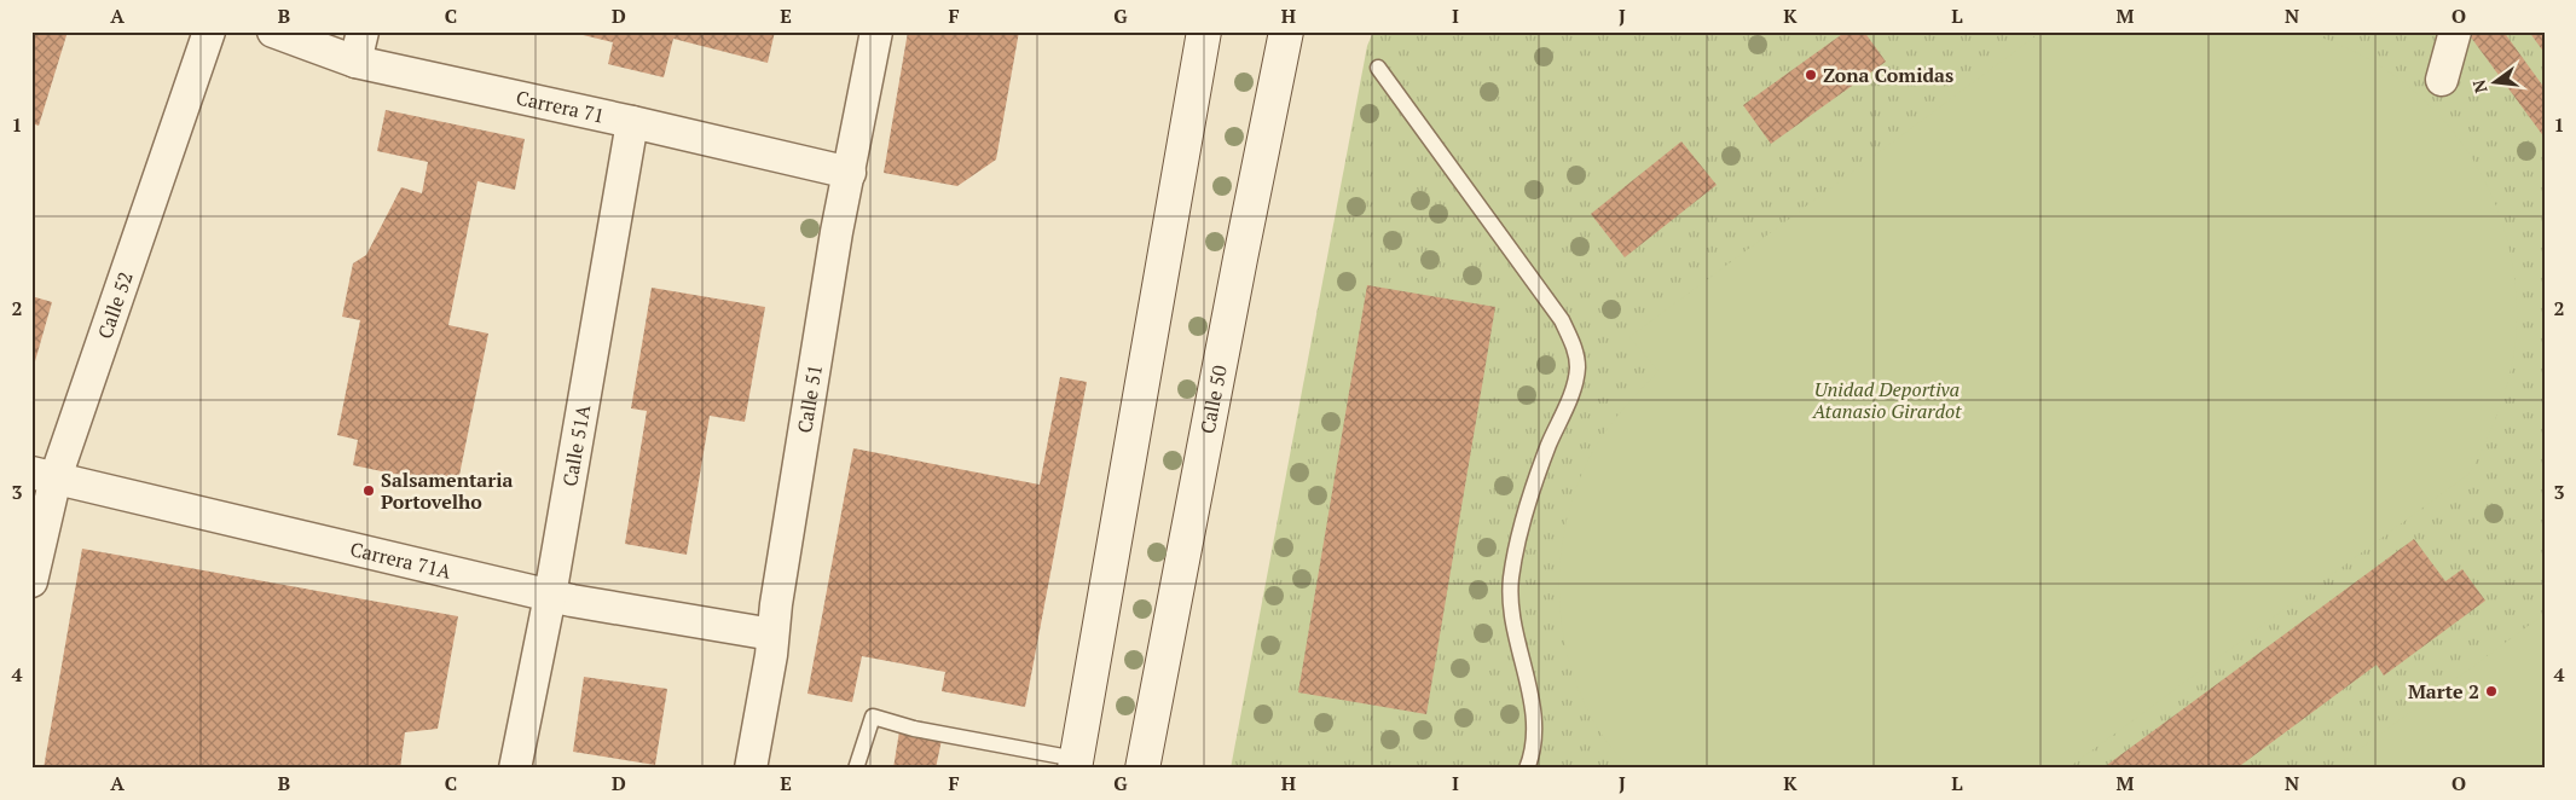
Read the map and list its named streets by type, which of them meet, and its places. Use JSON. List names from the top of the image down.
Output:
{
  "streets": {
    "main road": ["Calle 50"],
    "street": [
      "Carrera 71",
      "Calle 52",
      "Calle 51",
      "Calle 51A",
      "Carrera 71A"
    ]
  },
  "crossings": [
    ["Carrera 71", "Calle 51"],
    ["Carrera 71", "Calle 51A"],
    ["Calle 52", "Carrera 71A"],
    ["Calle 51", "Carrera 71A"],
    ["Calle 51A", "Carrera 71A"]
  ],
  "parks": ["Unidad Deportiva Atanasio Girardot"],
  "places": ["Zona Comidas", "Salsamentaria Portovelho", "Marte 2"],
  "north": "left",
  "grid": {
    "columns": [
      "A",
      "B",
      "C",
      "D",
      "E",
      "F",
      "G",
      "H",
      "I",
      "J",
      "K",
      "L",
      "M",
      "N",
      "O"
    ],
    "rows": [
      "1",
      "2",
      "3",
      "4"
    ]
  }
}
